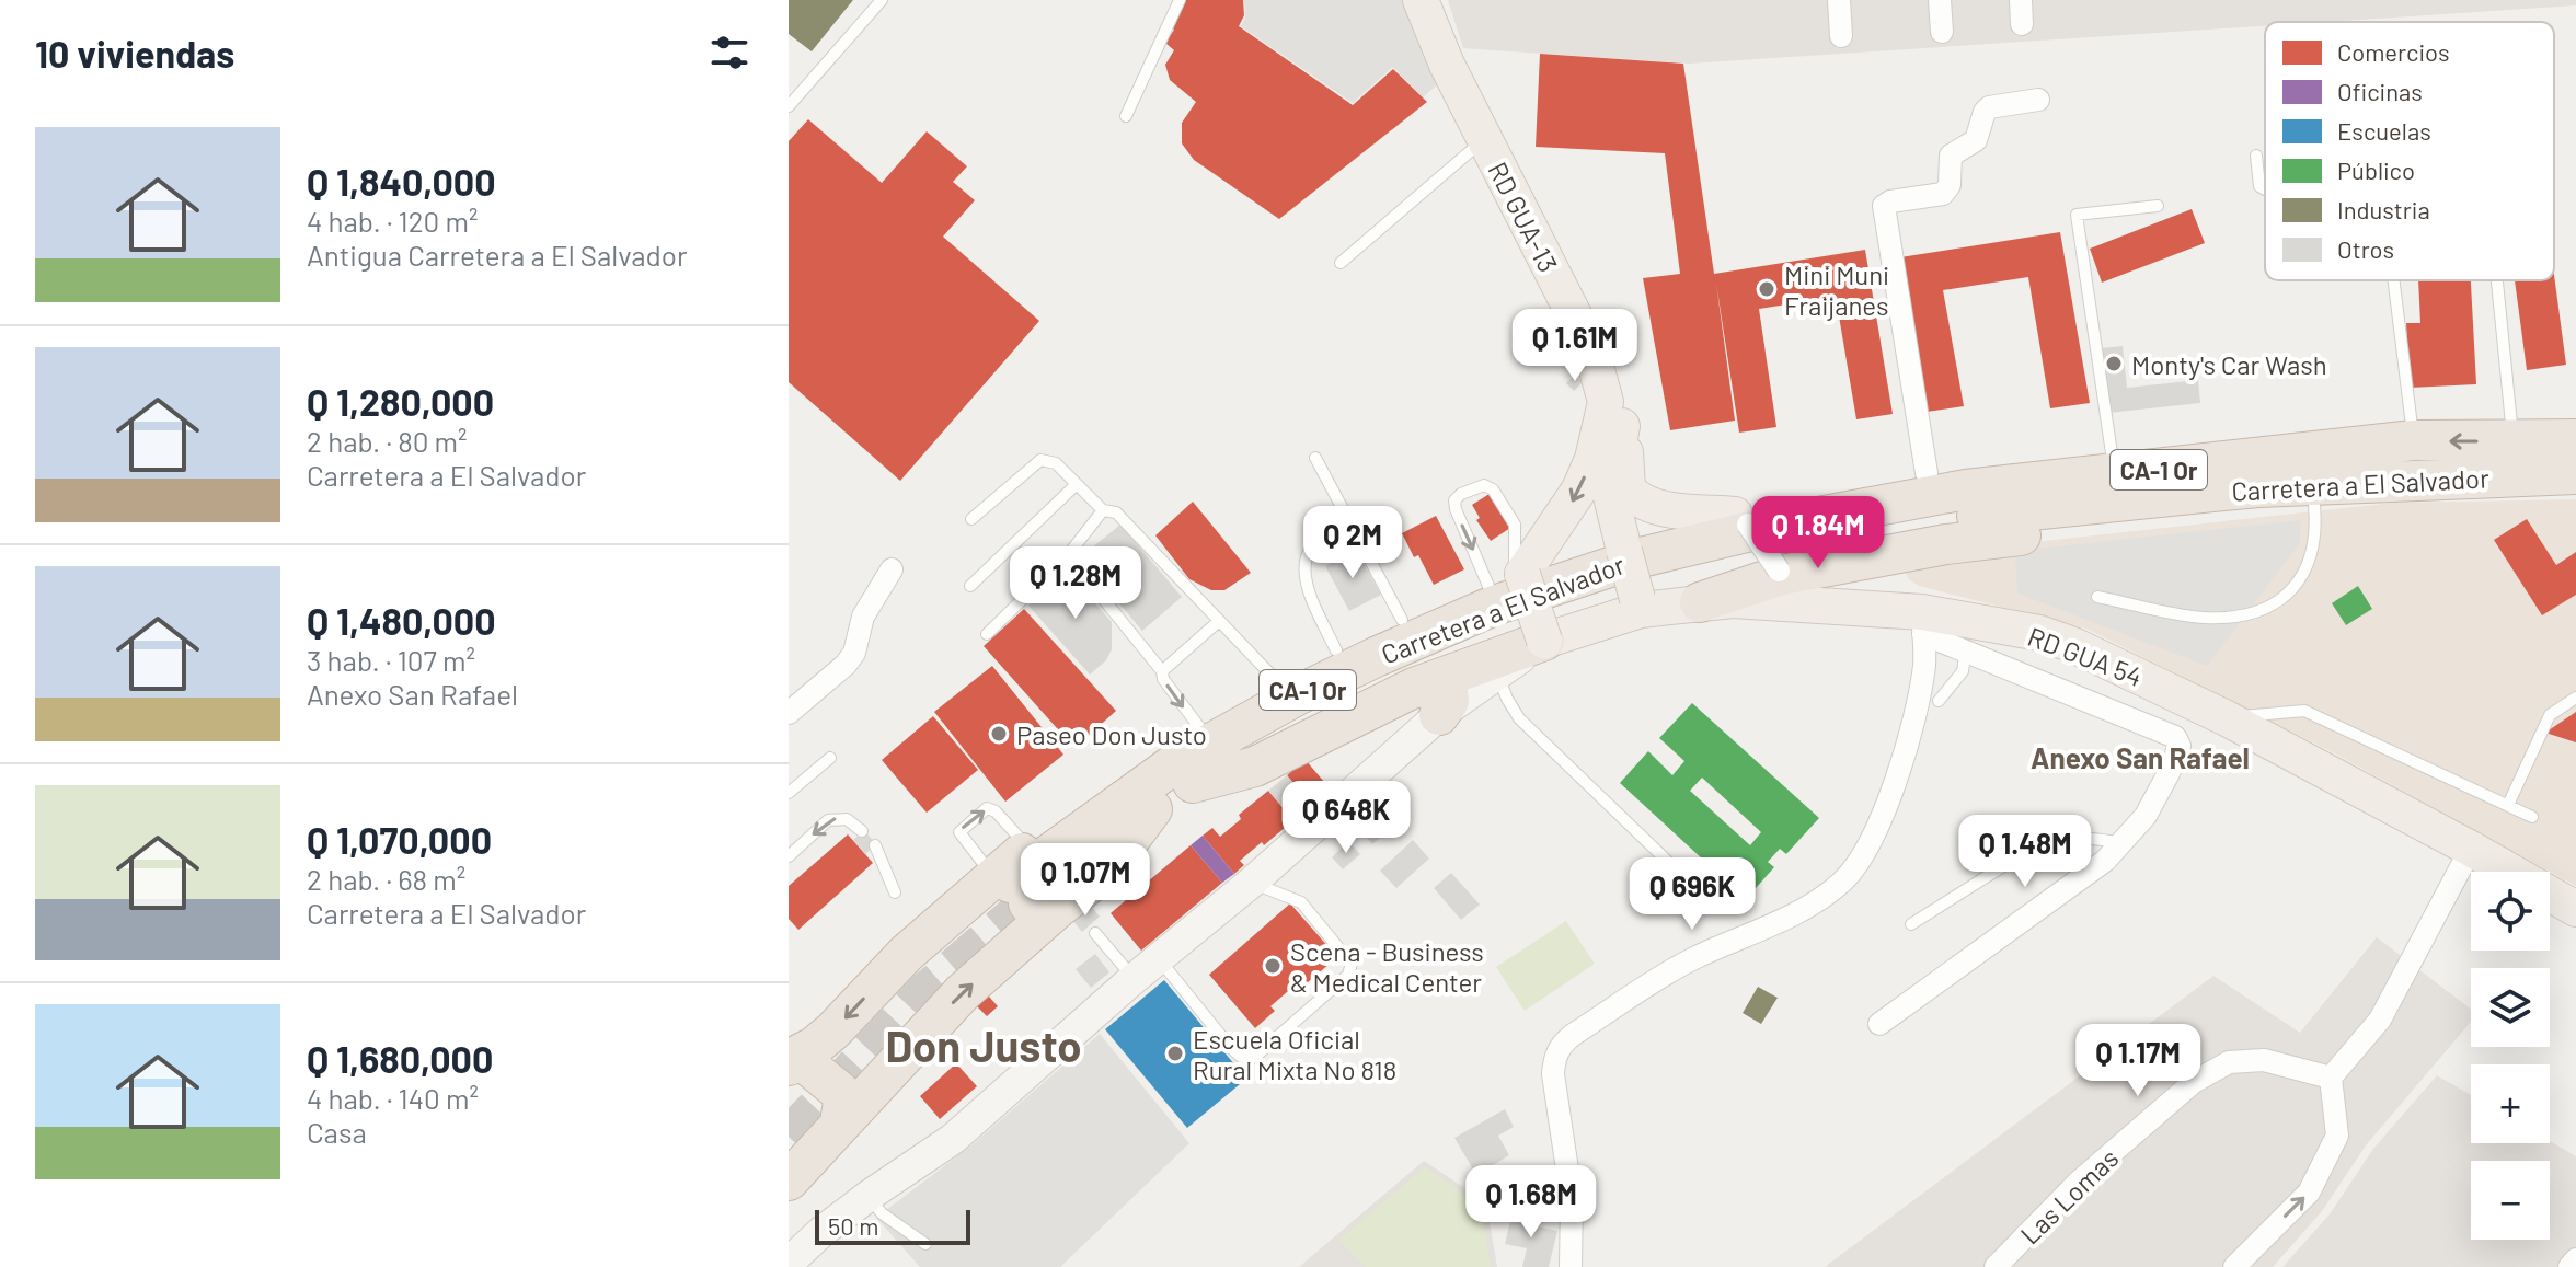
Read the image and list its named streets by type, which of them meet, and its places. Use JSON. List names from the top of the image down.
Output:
{
  "streets": {
    "highway": ["CA-1 Or", "Carretera a El Salvador"],
    "main road": ["RD GUA-13", "RD GUA 54"],
    "street": ["Las Lomas"]
  },
  "crossings": [
    ["RD GUA-13", "RD GUA 54"]
  ],
  "districts": ["Anexo San Rafael", "Don Justo"],
  "places": [
    "Mini Muni Fraijanes",
    "Monty's Car Wash",
    "Paseo Don Justo",
    "Scena - Business & Medical Center",
    "Escuela Oficial Rural Mixta No 818"
  ],
  "legend": [
    "Comercios",
    "Oficinas",
    "Escuelas",
    "Público",
    "Industria",
    "Otros"
  ],
  "scale_bar": "50 m",
  "page": {
    "heading": "10 viviendas",
    "list": [
      {
        "name": "Q 1,840,000",
        "note": "4 hab. · 120 m² · Antigua Carretera a El Salvador"
      },
      {
        "name": "Q 1,280,000",
        "note": "2 hab. · 80 m² · Carretera a El Salvador"
      },
      {
        "name": "Q 1,480,000",
        "note": "3 hab. · 107 m² · Anexo San Rafael"
      },
      {
        "name": "Q 1,070,000",
        "note": "2 hab. · 68 m² · Carretera a El Salvador"
      },
      {
        "name": "Q 1,680,000",
        "note": "4 hab. · 140 m² · Casa"
      }
    ],
    "price": [
      "Q 1.61M",
      "Q 1.84M",
      "Q 2M",
      "Q 1.28M",
      "Q 648K",
      "Q 1.48M",
      "Q 1.07M",
      "Q 696K",
      "Q 1.17M",
      "Q 1.68M"
    ],
    "map_buttons": ["+", "−"],
    "scale": "50 m"
  }
}
